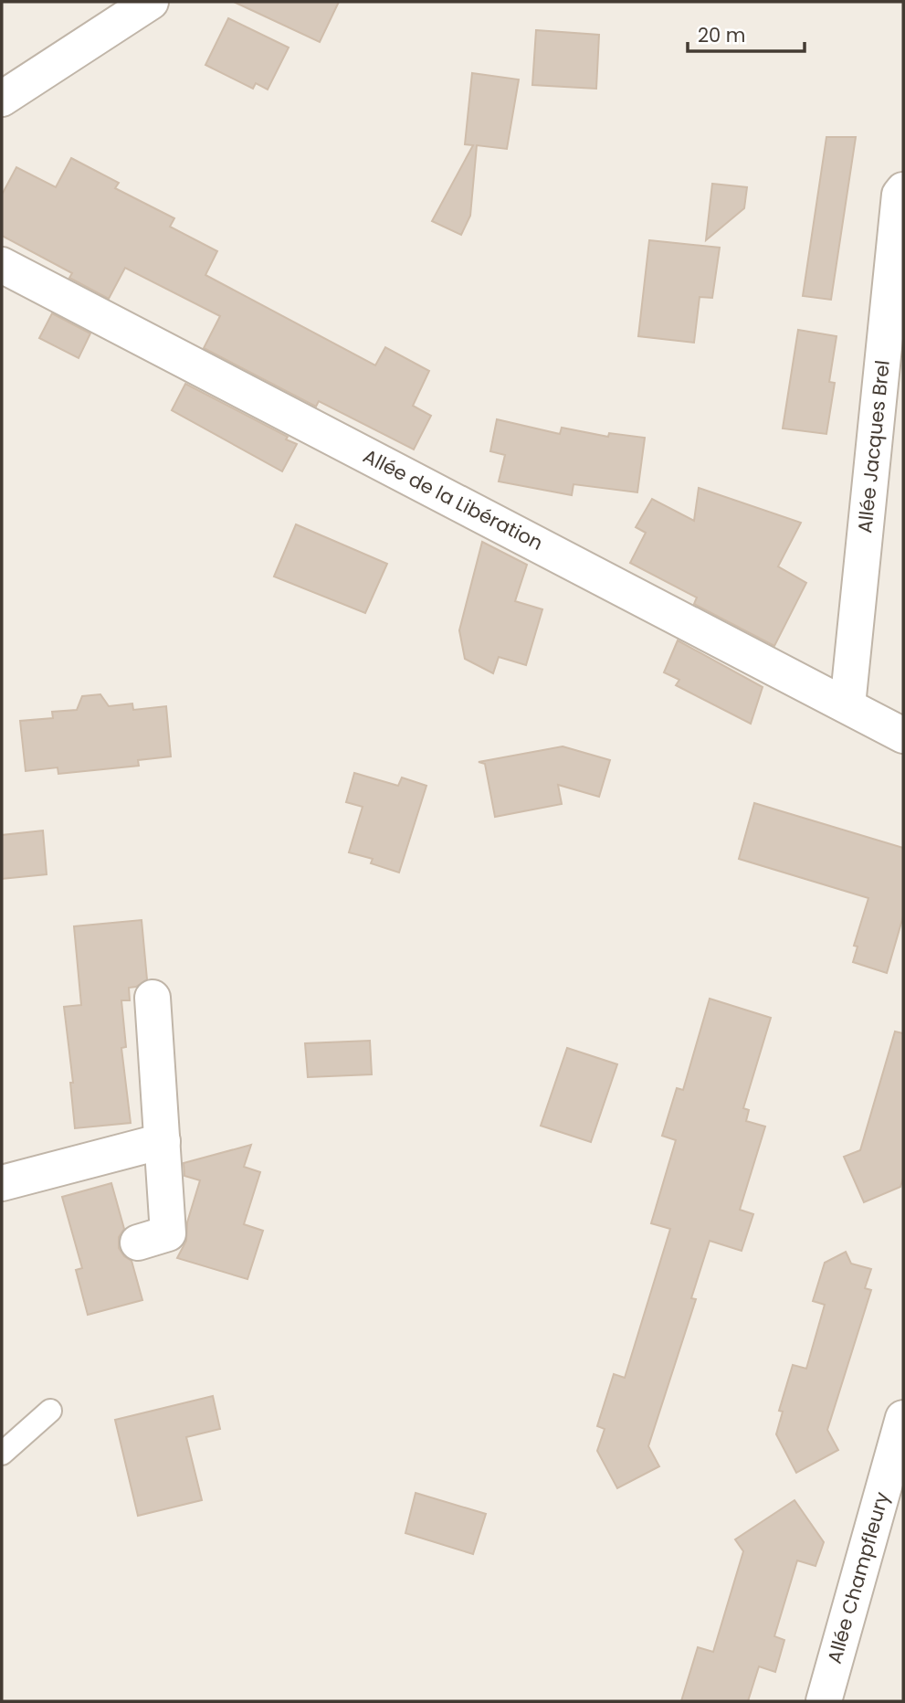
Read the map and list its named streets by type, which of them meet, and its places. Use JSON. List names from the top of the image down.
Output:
{
  "streets": {
    "street": ["Allée Jacques Brel", "Allée de la Libération", "Allée Champfleury"]
  },
  "crossings": [
    ["Allée Jacques Brel", "Allée de la Libération"]
  ],
  "scale_bar": "20 m"
}
